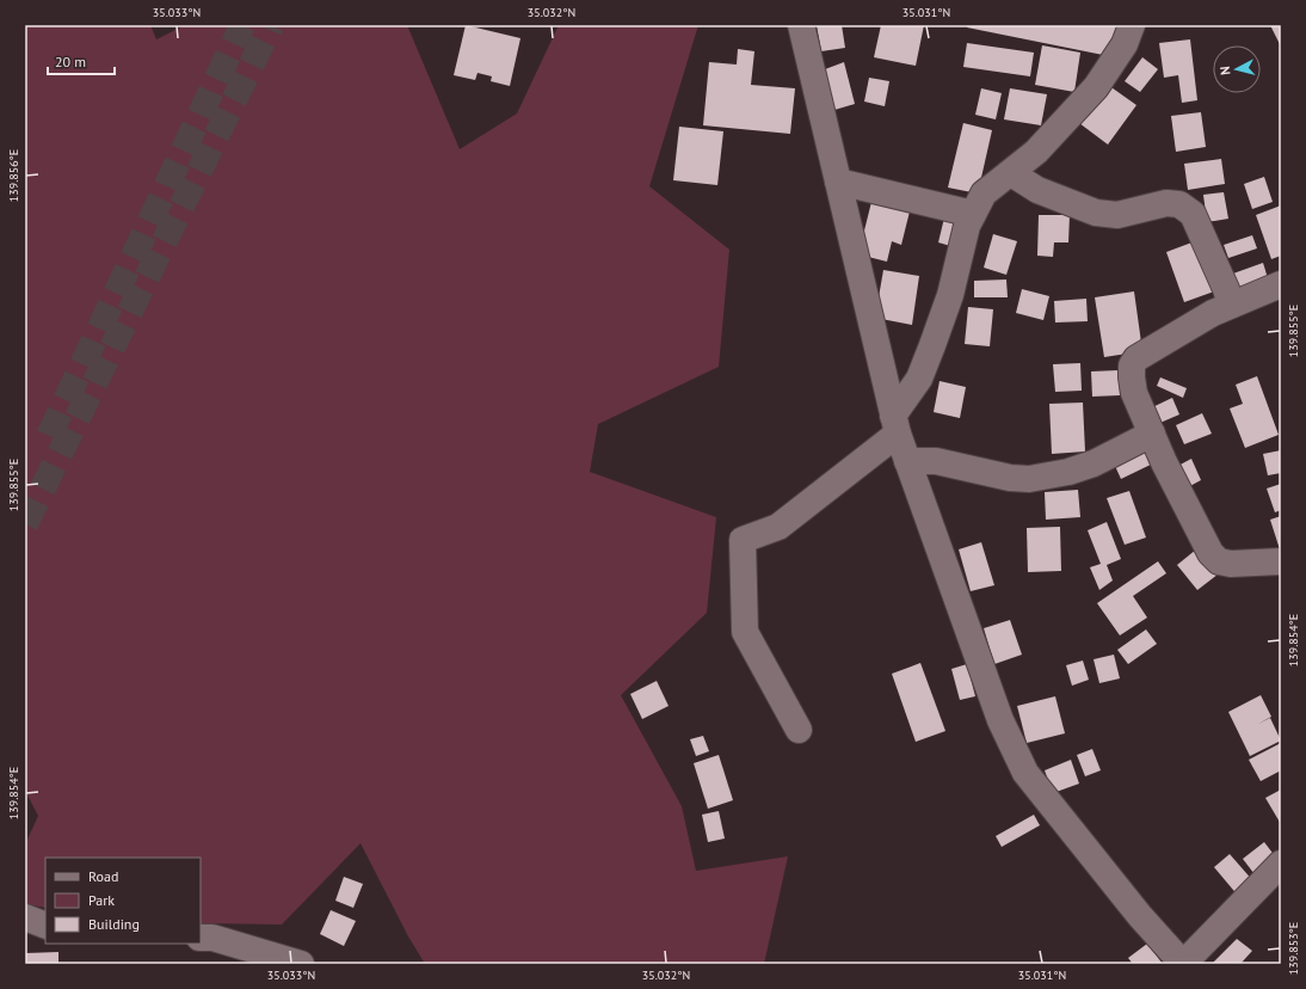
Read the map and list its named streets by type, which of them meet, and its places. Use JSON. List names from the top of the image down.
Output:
{
  "legend": ["Road", "Park", "Building"],
  "scale_bar": "20 m",
  "north": "left",
  "coordinates": [
    "35.033°N",
    "35.032°N",
    "35.031°N",
    "139.856°E",
    "139.855°E",
    "139.854°E",
    "139.853°E"
  ]
}
